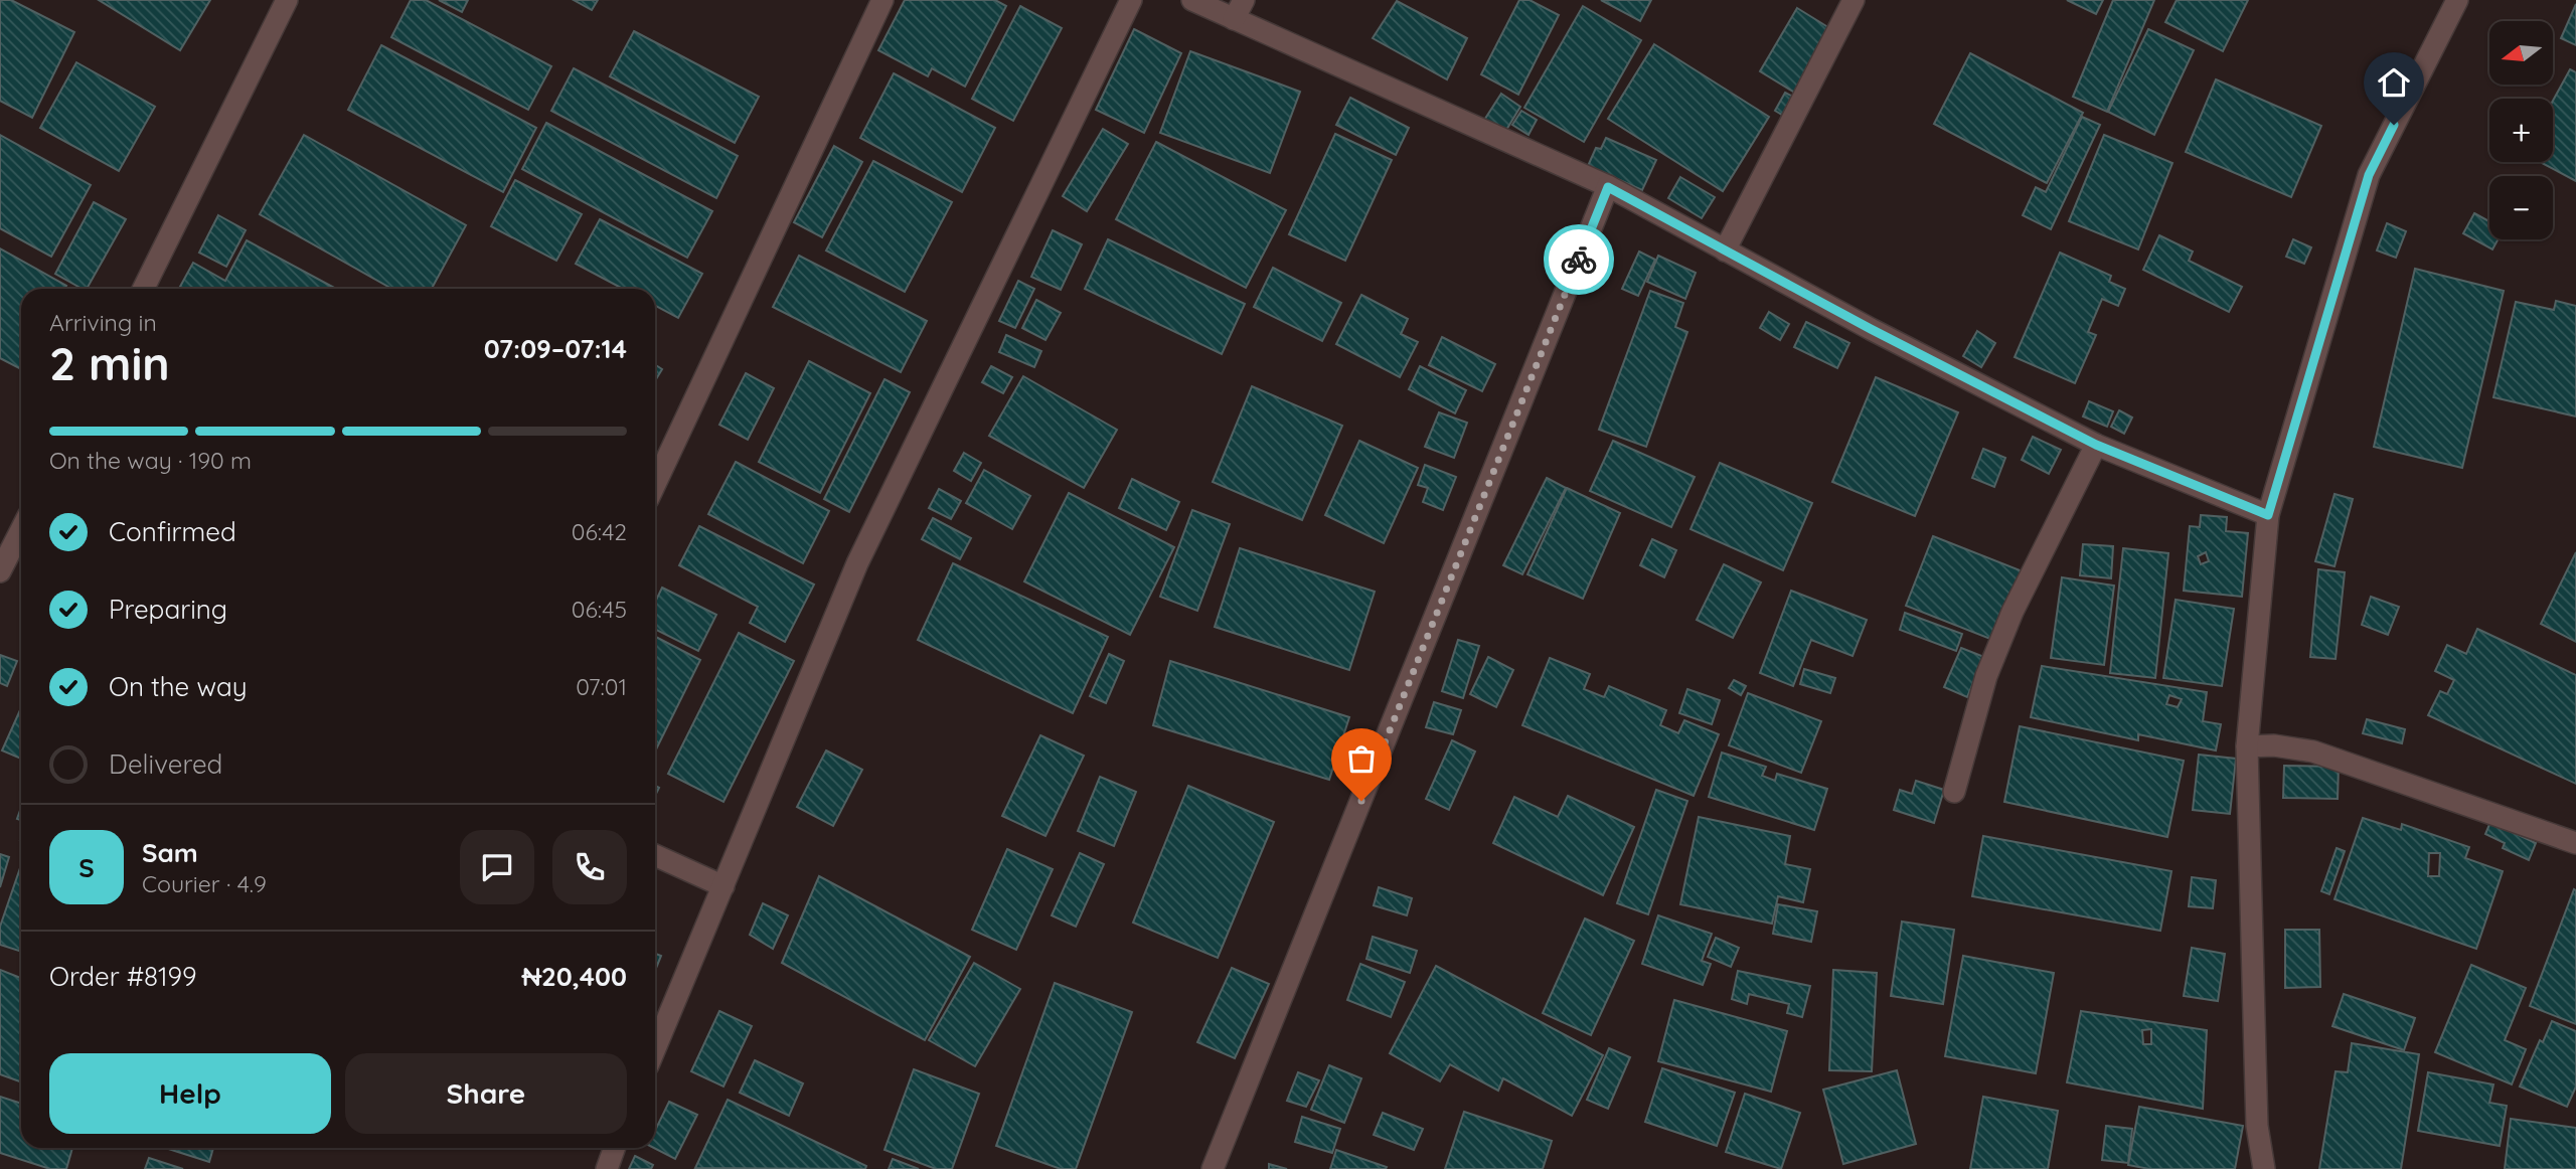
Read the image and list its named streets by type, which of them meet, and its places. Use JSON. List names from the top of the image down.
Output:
{
  "north": "left",
  "page": {
    "map_buttons": ["+", "−"],
    "heading": ["2 min", "Arriving in", "07:09–07:14"],
    "panel": [
      "Sam",
      "Courier · 4.9",
      "Order #8199",
      "₦20,400"
    ],
    "bar": "On the way · 190 m",
    "list": [
      ["Confirmed", "06:42"],
      ["Preparing", "06:45"],
      ["On the way", "07:01"],
      "Delivered"
    ],
    "round": "S",
    "buttons": ["Help", "Share"]
  }
}
